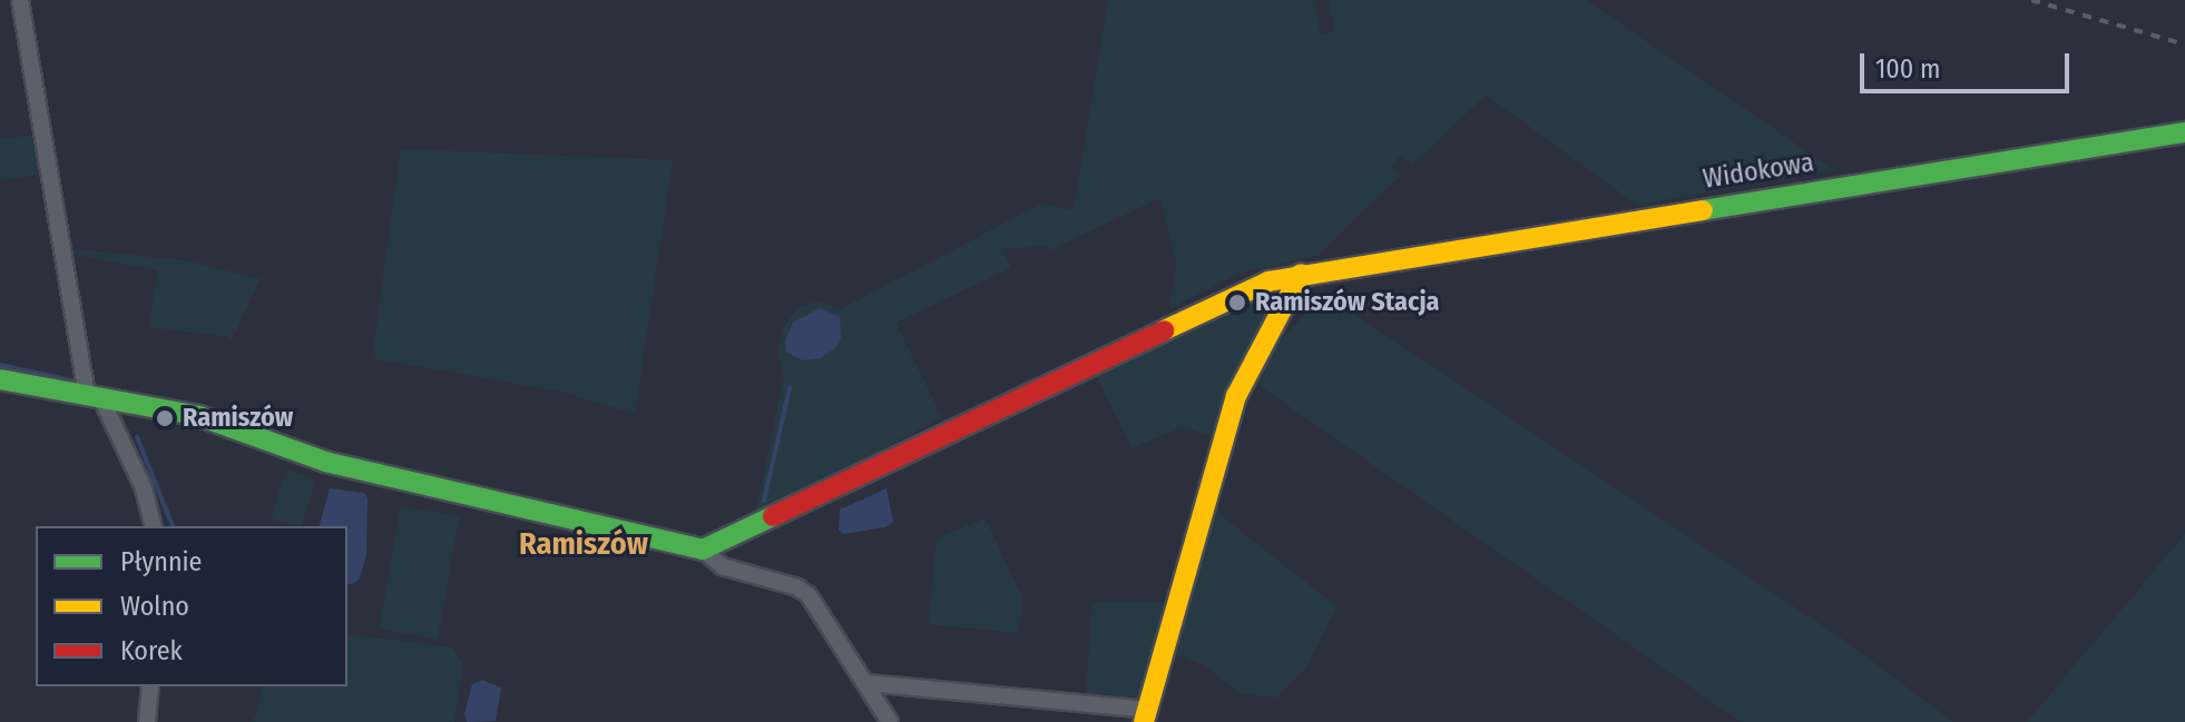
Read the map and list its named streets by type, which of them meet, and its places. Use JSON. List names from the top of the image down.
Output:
{
  "streets": {
    "street": ["Widokowa"]
  },
  "districts": ["Ramiszów"],
  "places": ["Ramiszów Stacja", "Ramiszów"],
  "legend": ["Płynnie", "Wolno", "Korek"],
  "scale_bar": "100 m"
}
